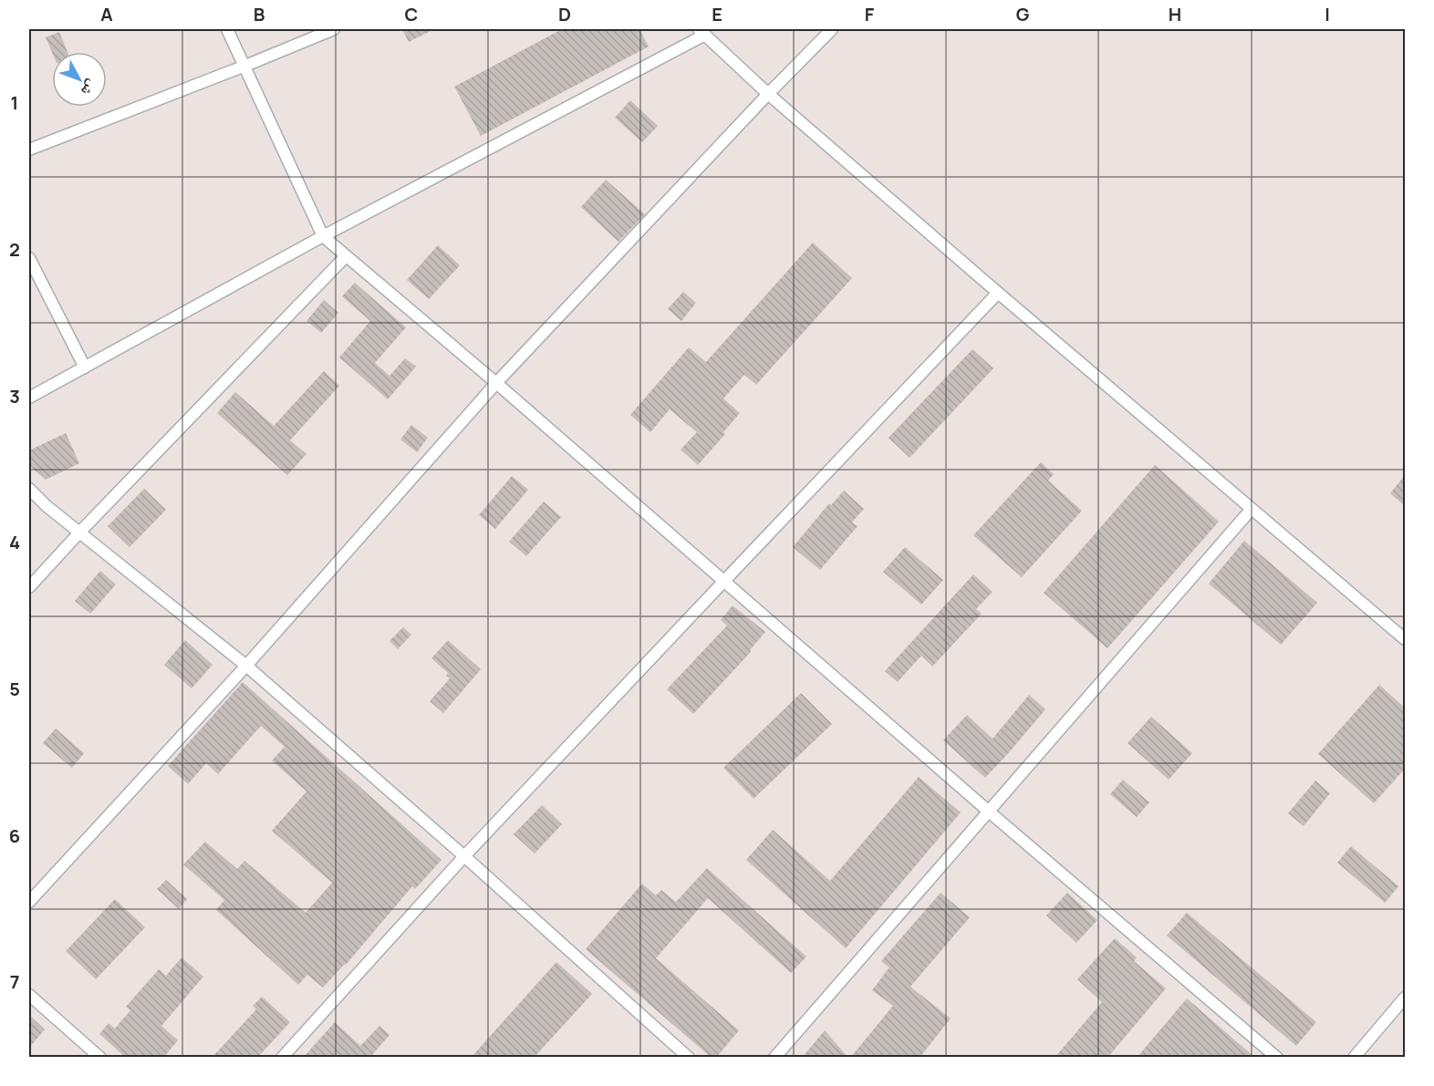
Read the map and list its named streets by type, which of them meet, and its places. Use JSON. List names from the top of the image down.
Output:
{
  "north": "bottom right",
  "grid": {
    "columns": [
      "A",
      "B",
      "C",
      "D",
      "E",
      "F",
      "G",
      "H",
      "I"
    ],
    "rows": [
      "1",
      "2",
      "3",
      "4",
      "5",
      "6",
      "7"
    ]
  }
}
